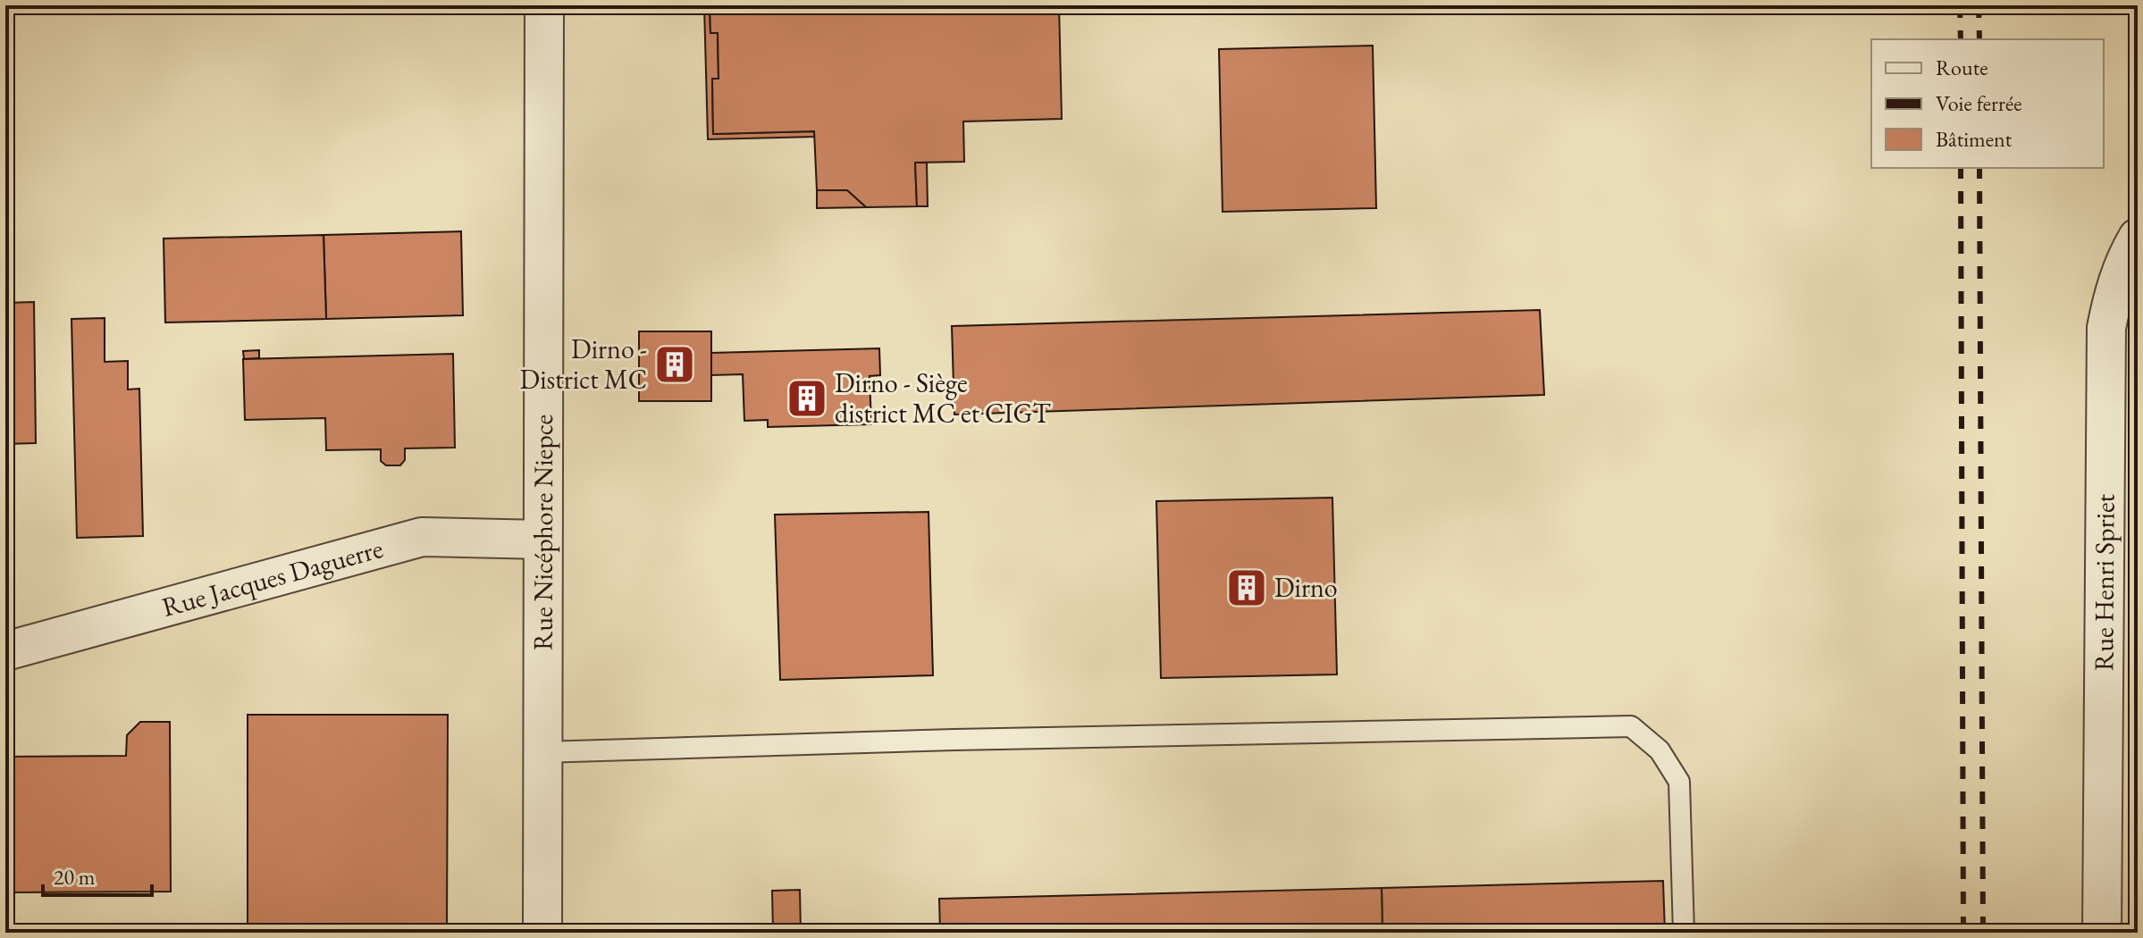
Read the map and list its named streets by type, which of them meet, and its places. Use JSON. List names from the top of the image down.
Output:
{
  "streets": {
    "street": ["Rue Nicéphore Niepce", "Rue Jacques Daguerre", "Rue Henri Spriet"]
  },
  "crossings": [
    ["Rue Nicéphore Niepce", "Rue Jacques Daguerre"]
  ],
  "places": {
    "building": ["Dirno - District MC", "Dirno - Siège district MC et CIGT", "Dirno"]
  },
  "legend": ["Route", "Voie ferrée", "Bâtiment"],
  "scale_bar": "20 m"
}
